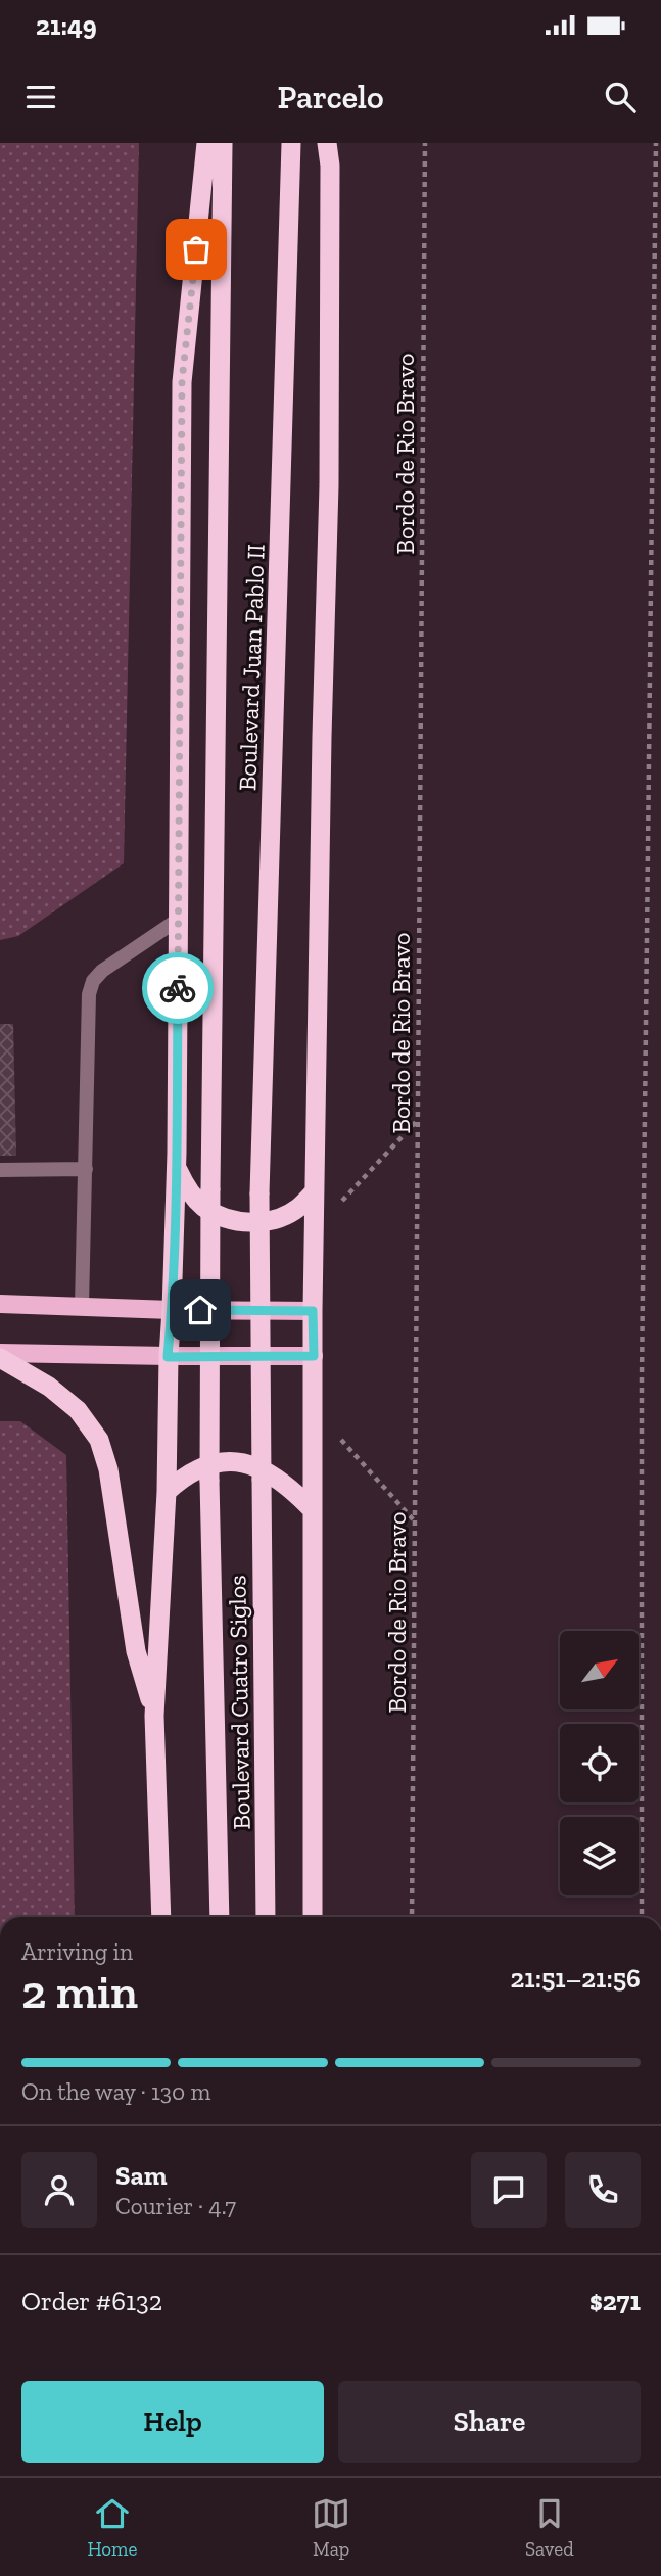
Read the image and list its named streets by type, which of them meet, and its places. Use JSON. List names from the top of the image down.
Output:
{
  "streets": {
    "highway": ["Boulevard Juan Pablo II", "Boulevard Cuatro Siglos"],
    "path": ["Bordo de Rio Bravo"]
  },
  "crossings": [
    ["Boulevard Juan Pablo II", "Boulevard Cuatro Siglos"]
  ],
  "north": "top right",
  "page": {
    "status": "21:49",
    "header": "Parcelo",
    "heading": ["2 min", "Arriving in", "21:51–21:56"],
    "panel": [
      "Sam",
      "Courier · 4.7",
      "Order #6132",
      "$271"
    ],
    "bar": "On the way · 130 m",
    "buttons": ["Help", "Share"],
    "tabs": ["Home", "Map", "Saved"]
  }
}
